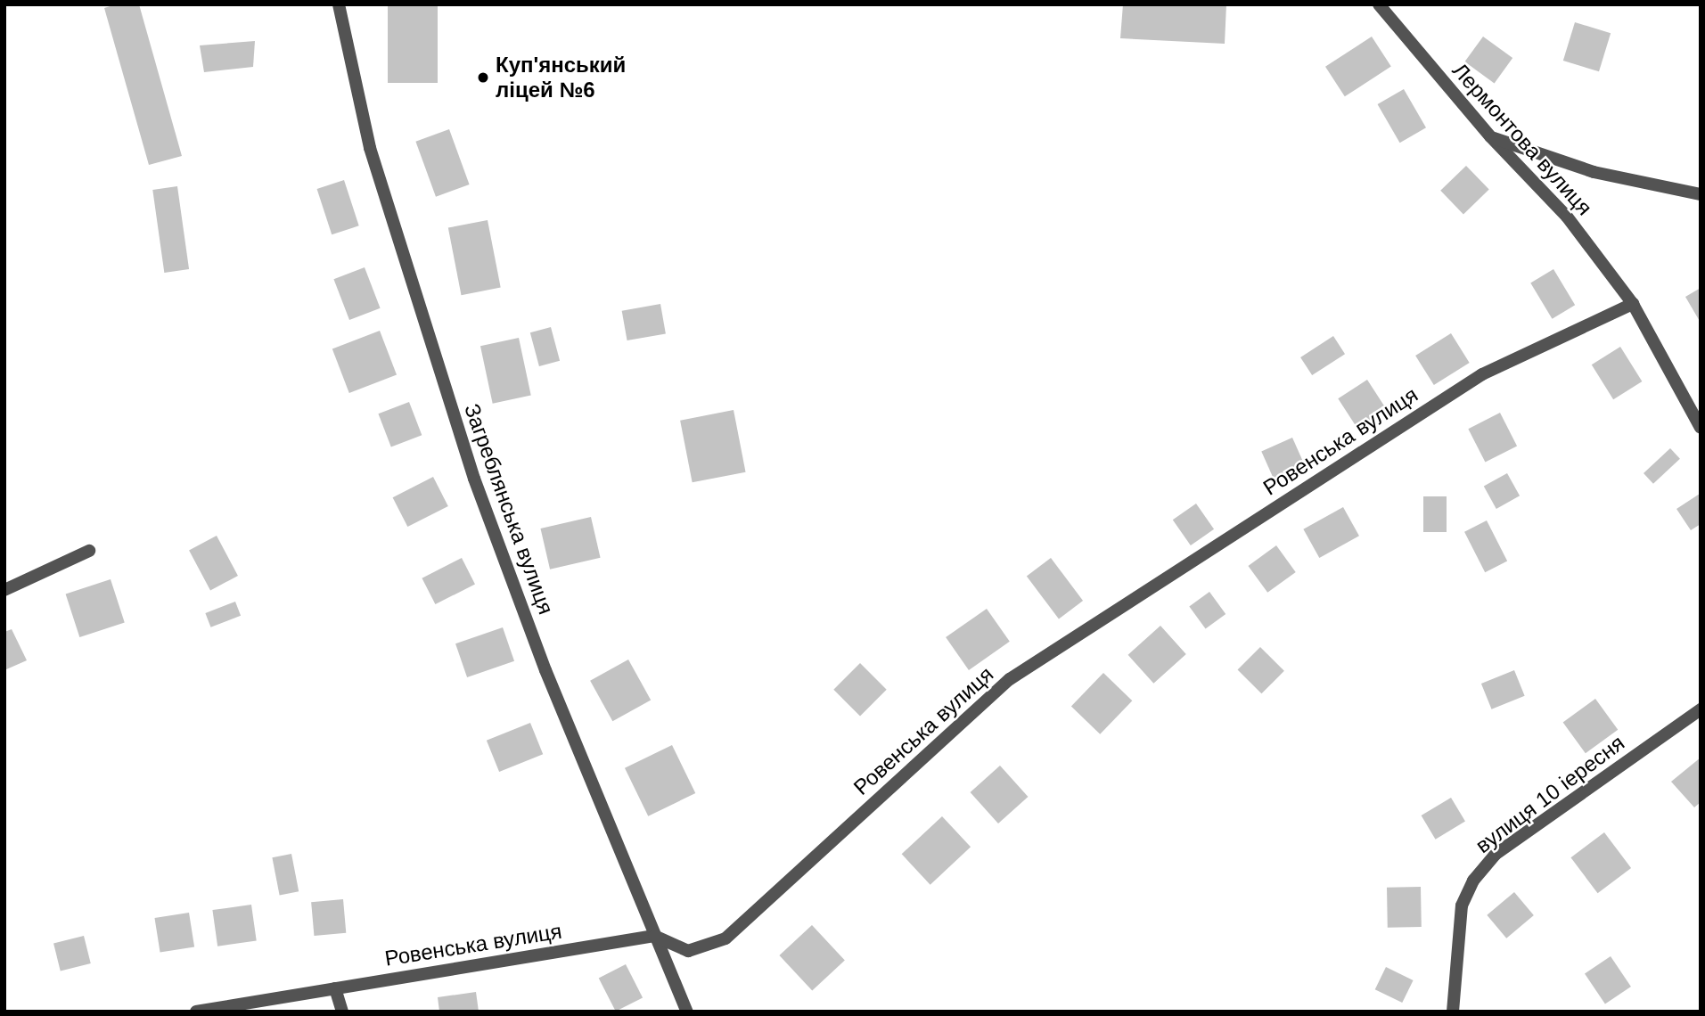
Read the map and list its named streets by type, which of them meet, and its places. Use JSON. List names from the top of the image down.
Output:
{
  "streets": {
    "street": [
      "Лермонтова вулиця",
      "Ровенська вулиця",
      "Загреблянська вулиця",
      "вулиця 10 іересня"
    ]
  },
  "crossings": [
    ["Лермонтова вулиця", "Ровенська вулиця"],
    ["Ровенська вулиця", "Загреблянська вулиця"]
  ],
  "places": ["Куп'янський ліцей №6"]
}
